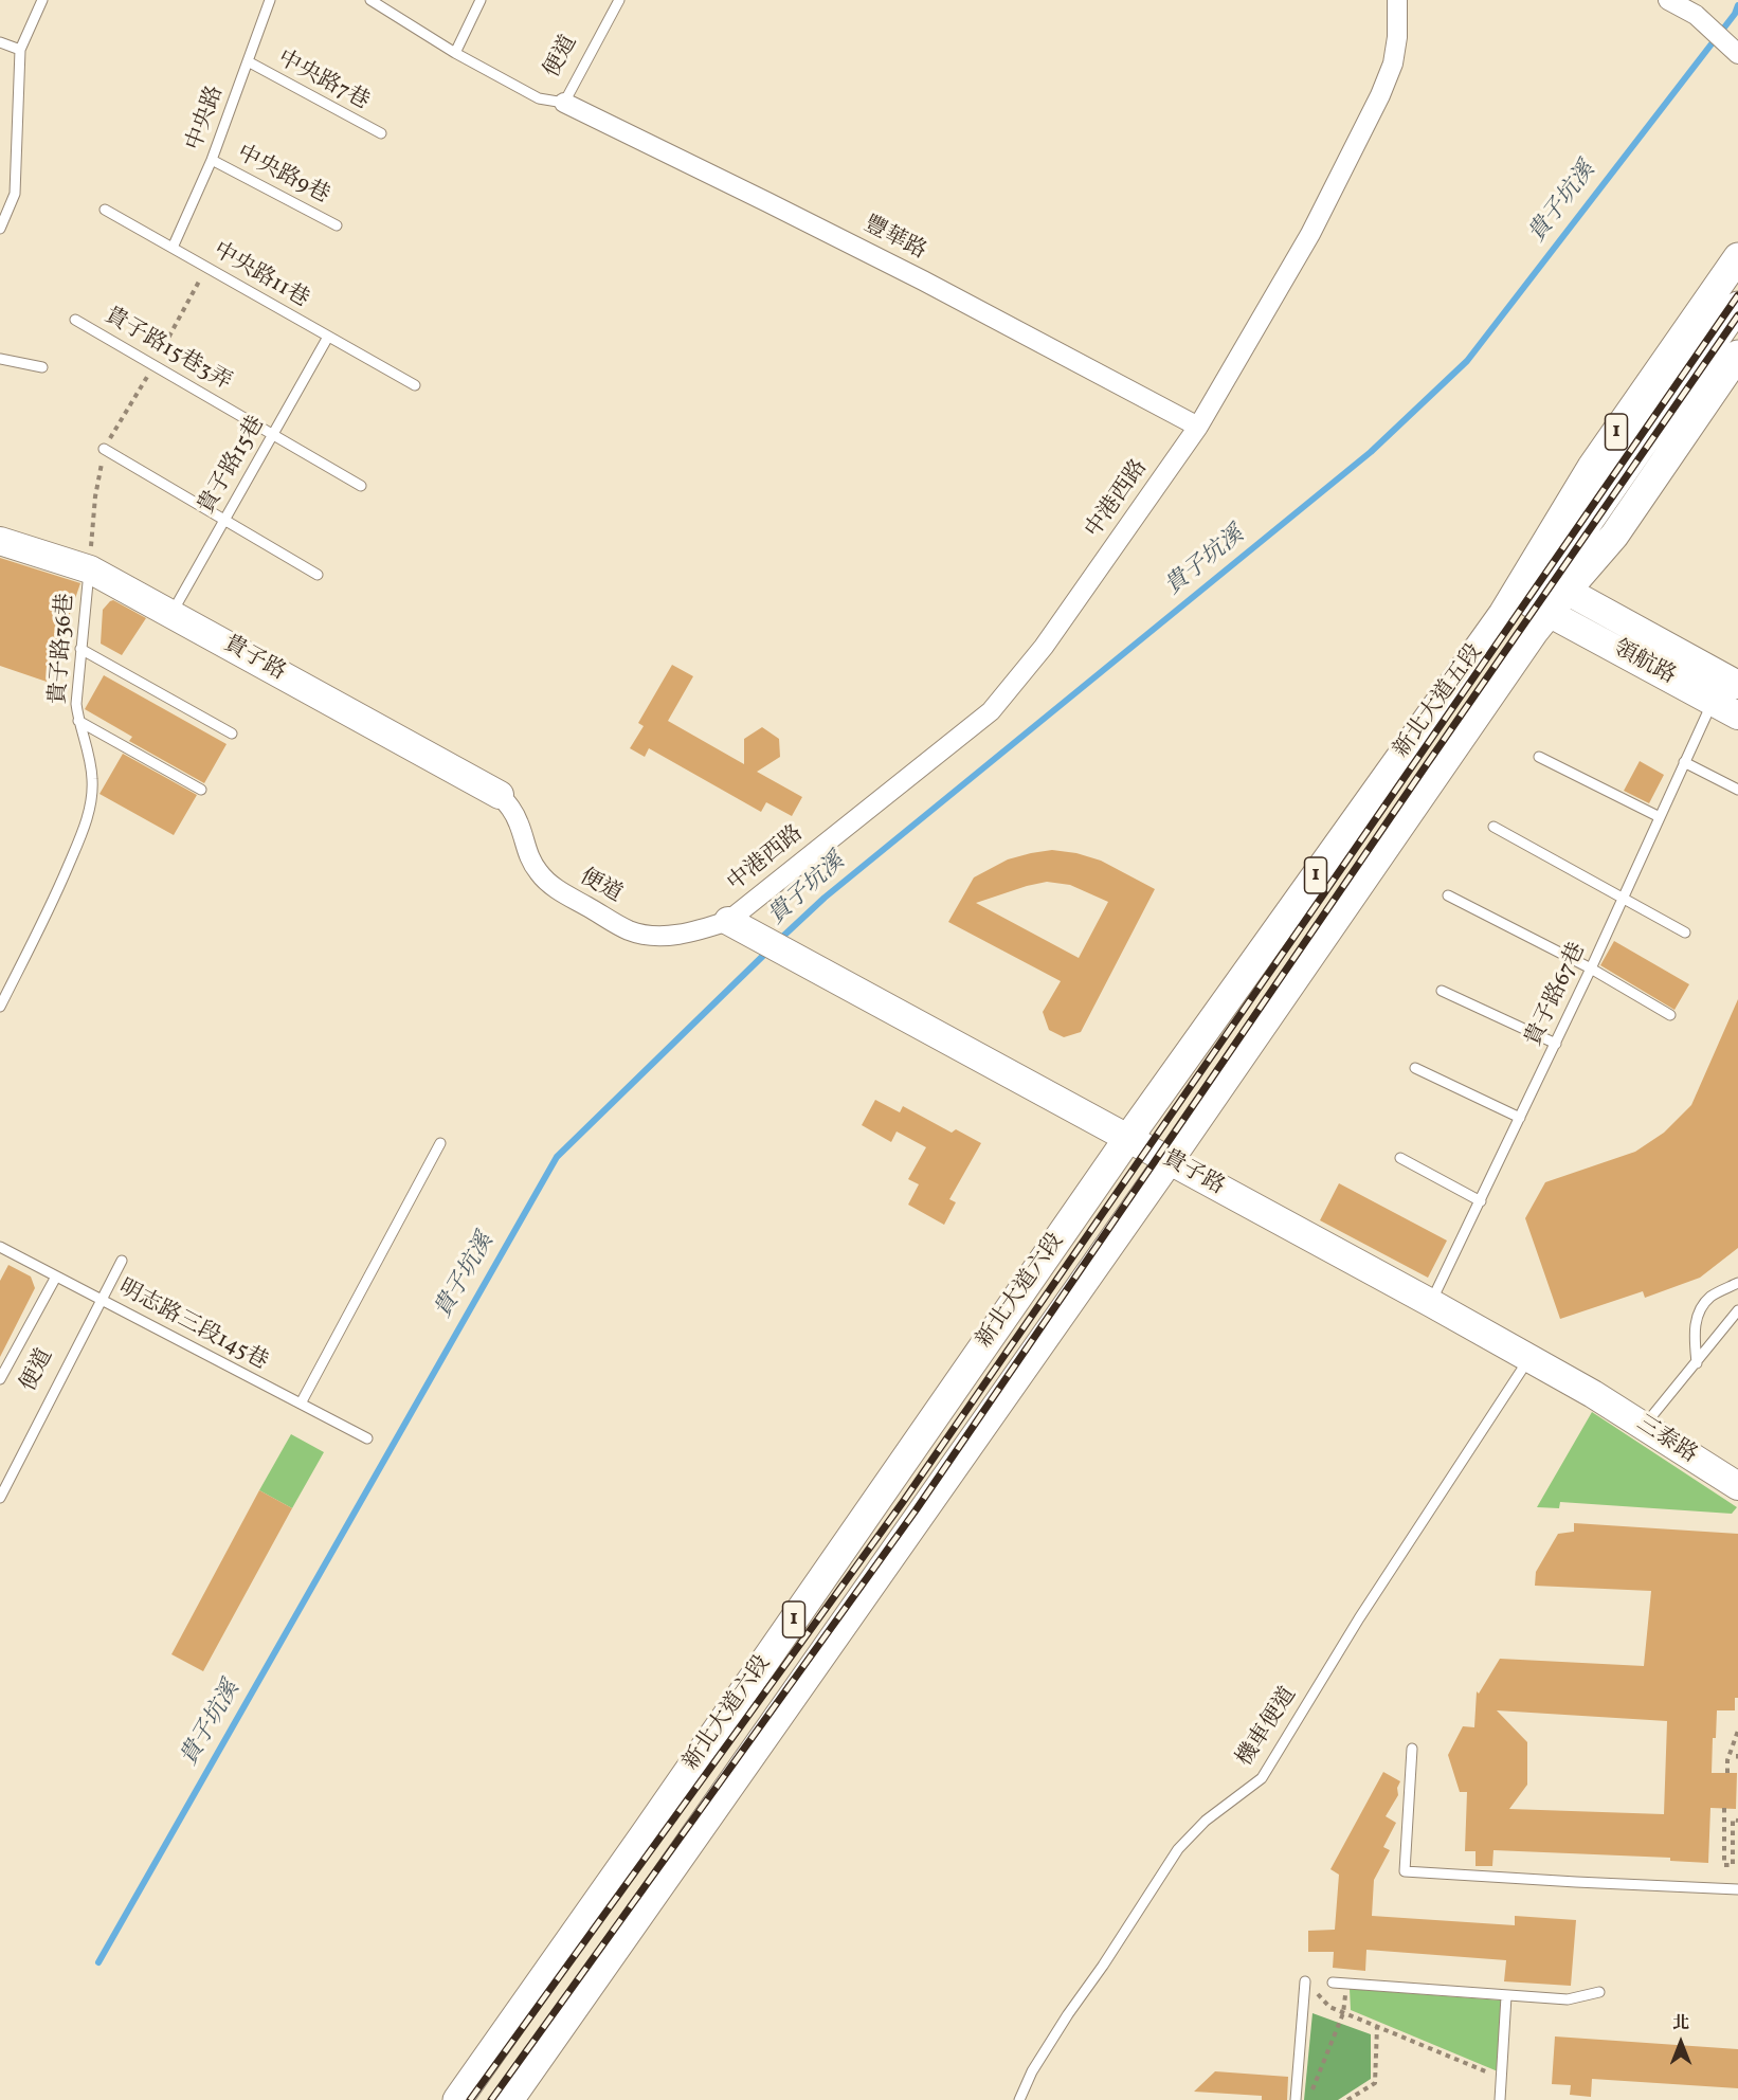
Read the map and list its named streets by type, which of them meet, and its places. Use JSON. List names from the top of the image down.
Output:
{
  "streets": {
    "main road": ["1", "新北大道五段", "新北大道六段"],
    "street": [
      "便道",
      "豐華路",
      "中港西路",
      "貴子路",
      "領航路",
      "三泰路"
    ],
    "lane": [
      "中央路7巷",
      "中央路",
      "中央路9巷",
      "中央路11巷",
      "貴子路15巷3弄",
      "貴子路15巷",
      "貴子路36巷",
      "貴子路67巷",
      "明志路三段145巷",
      "機車便道"
    ]
  },
  "crossings": [
    ["便道", "豐華路"],
    ["便道", "中港西路"],
    ["便道", "貴子路"],
    ["便道", "明志路三段145巷"],
    ["中央路7巷", "中央路"],
    ["中央路", "中央路9巷"],
    ["中央路", "中央路11巷"],
    ["豐華路", "中港西路"],
    ["中央路11巷", "貴子路15巷"],
    ["貴子路15巷3弄", "貴子路15巷"],
    ["貴子路15巷", "貴子路"],
    ["中港西路", "貴子路"],
    ["貴子路36巷", "貴子路"],
    ["貴子路", "新北大道五段"],
    ["貴子路", "貴子路67巷"],
    ["貴子路", "新北大道六段"],
    ["貴子路", "三泰路"],
    ["貴子路", "機車便道"],
    ["領航路", "新北大道五段"],
    ["領航路", "貴子路67巷"],
    ["新北大道五段", "新北大道六段"]
  ],
  "water": ["貴子坑溪"],
  "north": "top"
}
